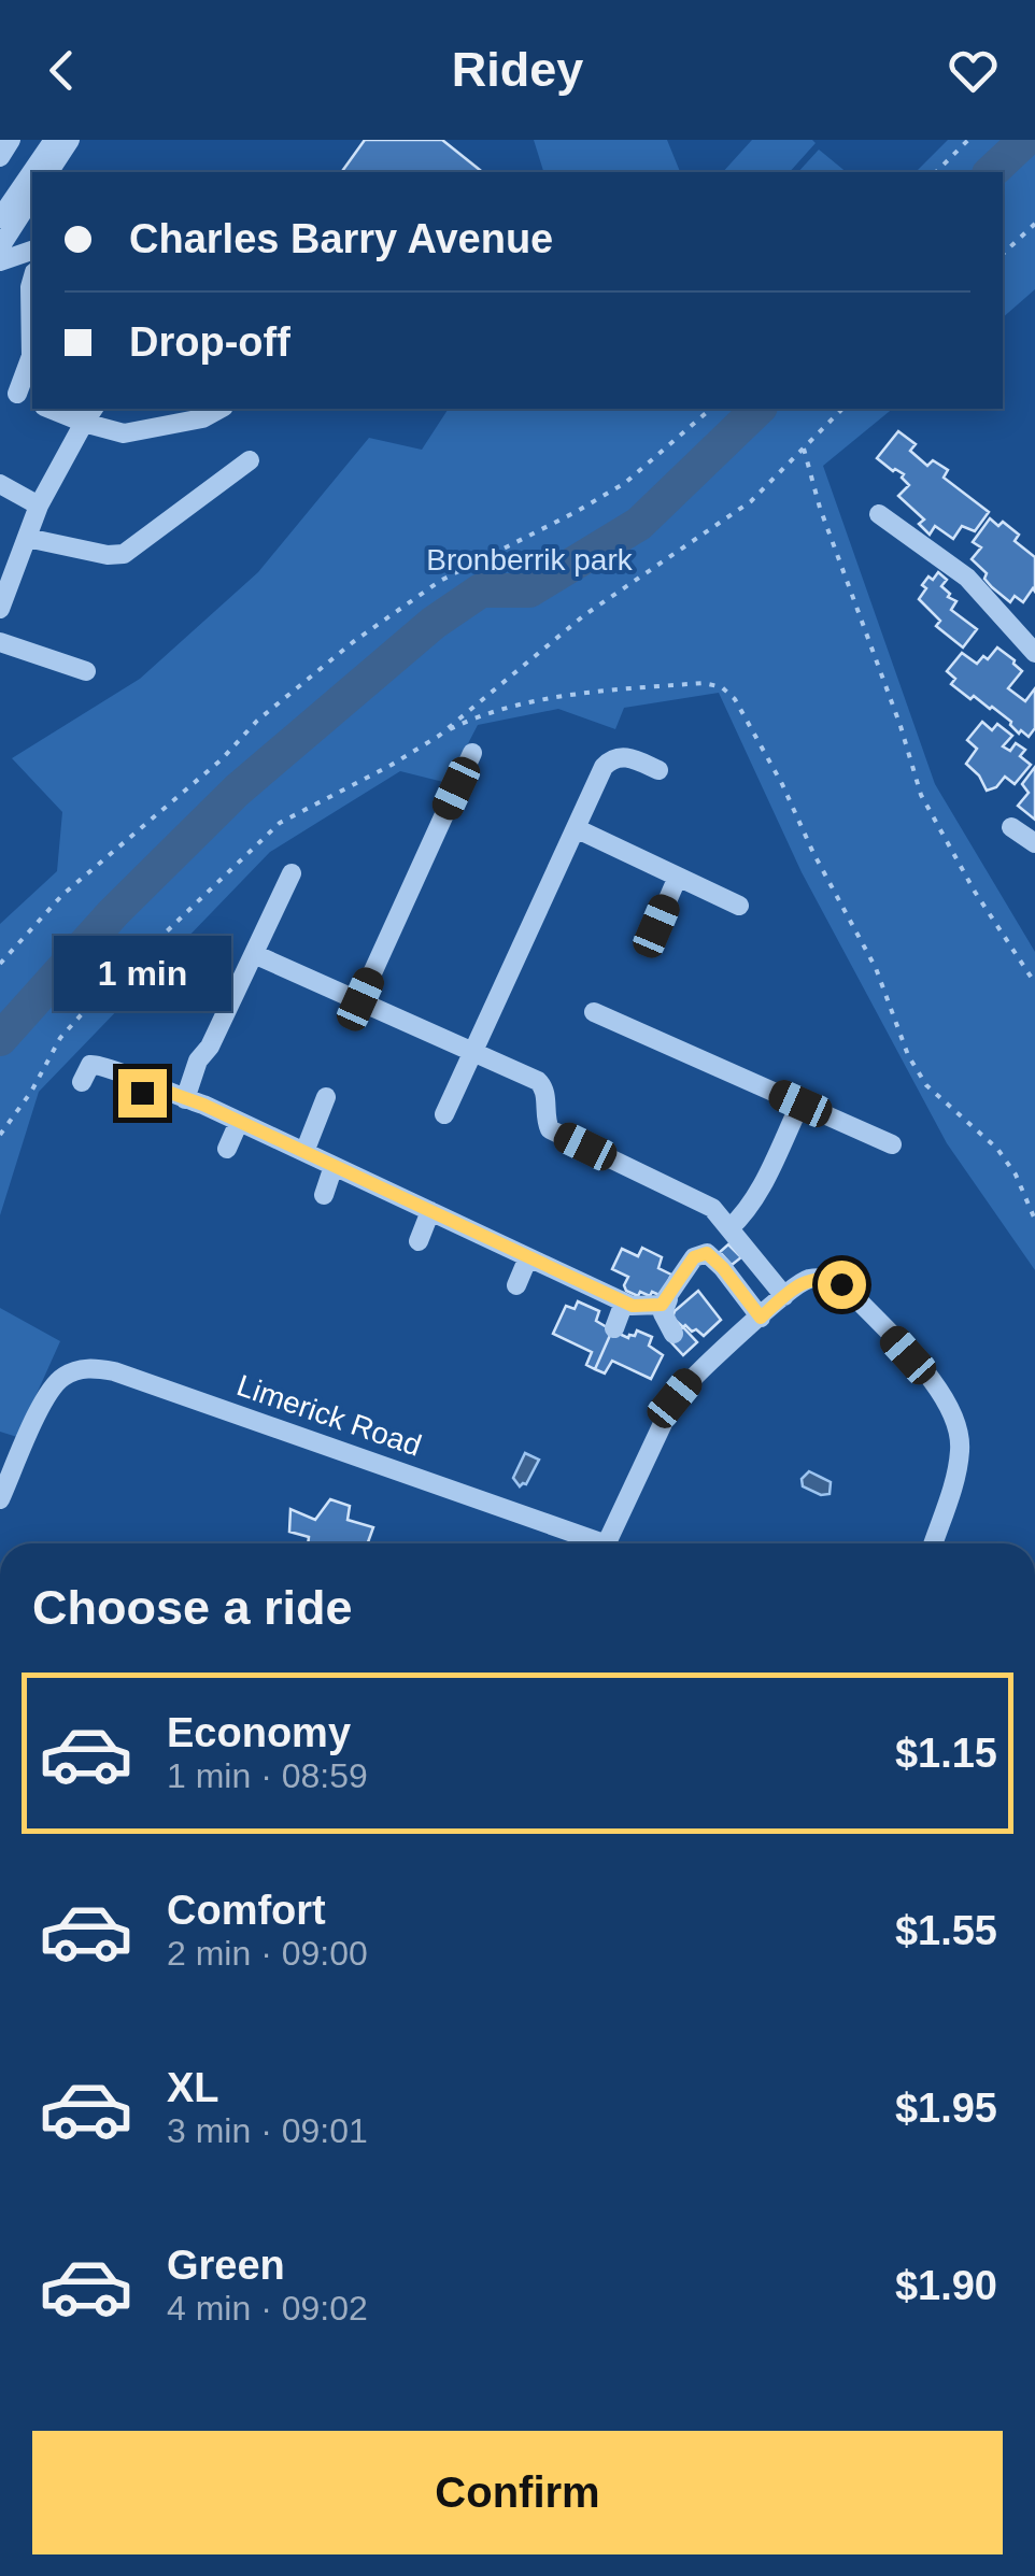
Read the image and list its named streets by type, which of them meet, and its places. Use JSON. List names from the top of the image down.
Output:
{
  "streets": {
    "street": ["Limerick Road"]
  },
  "parks": ["Bronberrik park"],
  "page": {
    "header": "Ridey",
    "banner": ["Charles Barry Avenue", "Drop-off"],
    "bubble": "1 min",
    "heading": "Choose a ride",
    "list": [
      {
        "name": "Economy",
        "note": "1 min · 08:59",
        "value": "$1.15"
      },
      {
        "name": "Comfort",
        "note": "2 min · 09:00",
        "value": "$1.55"
      },
      {
        "name": "XL",
        "note": "3 min · 09:01",
        "value": "$1.95"
      },
      {
        "name": "Green",
        "note": "4 min · 09:02",
        "value": "$1.90"
      }
    ],
    "buttons": "Confirm"
  }
}
